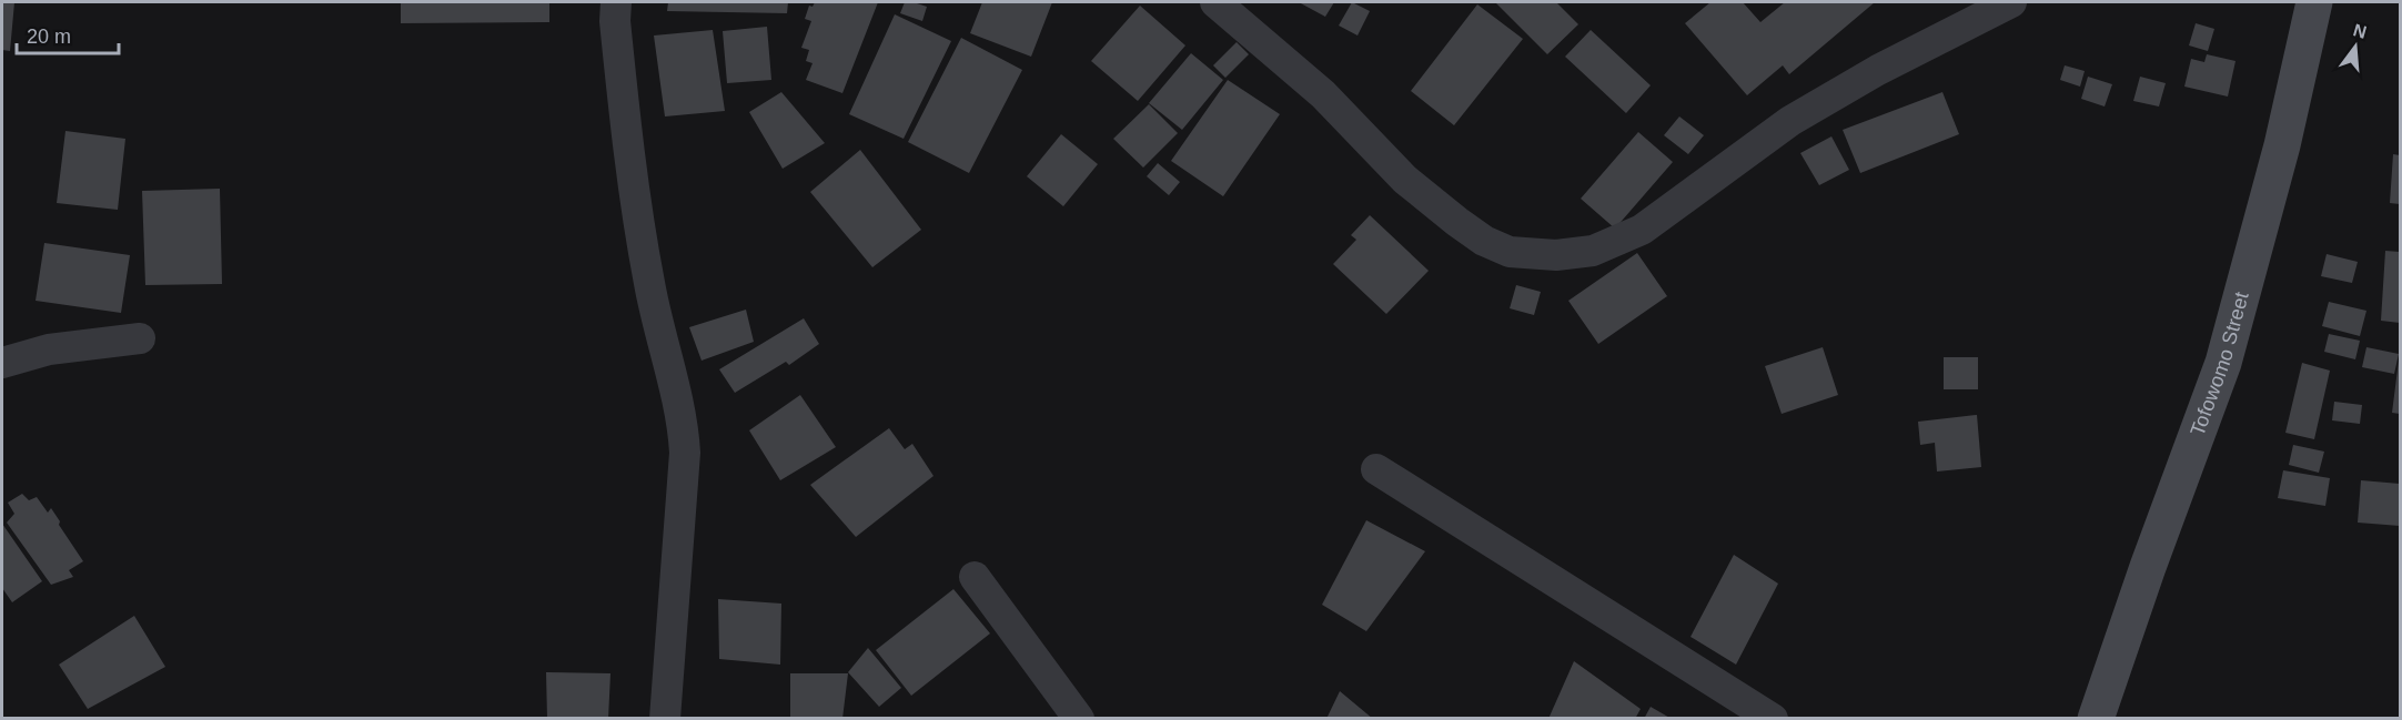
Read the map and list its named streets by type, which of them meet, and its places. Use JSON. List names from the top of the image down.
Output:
{
  "streets": {
    "street": ["Tofowomo Street"]
  },
  "scale_bar": "20 m",
  "north": "top"
}
